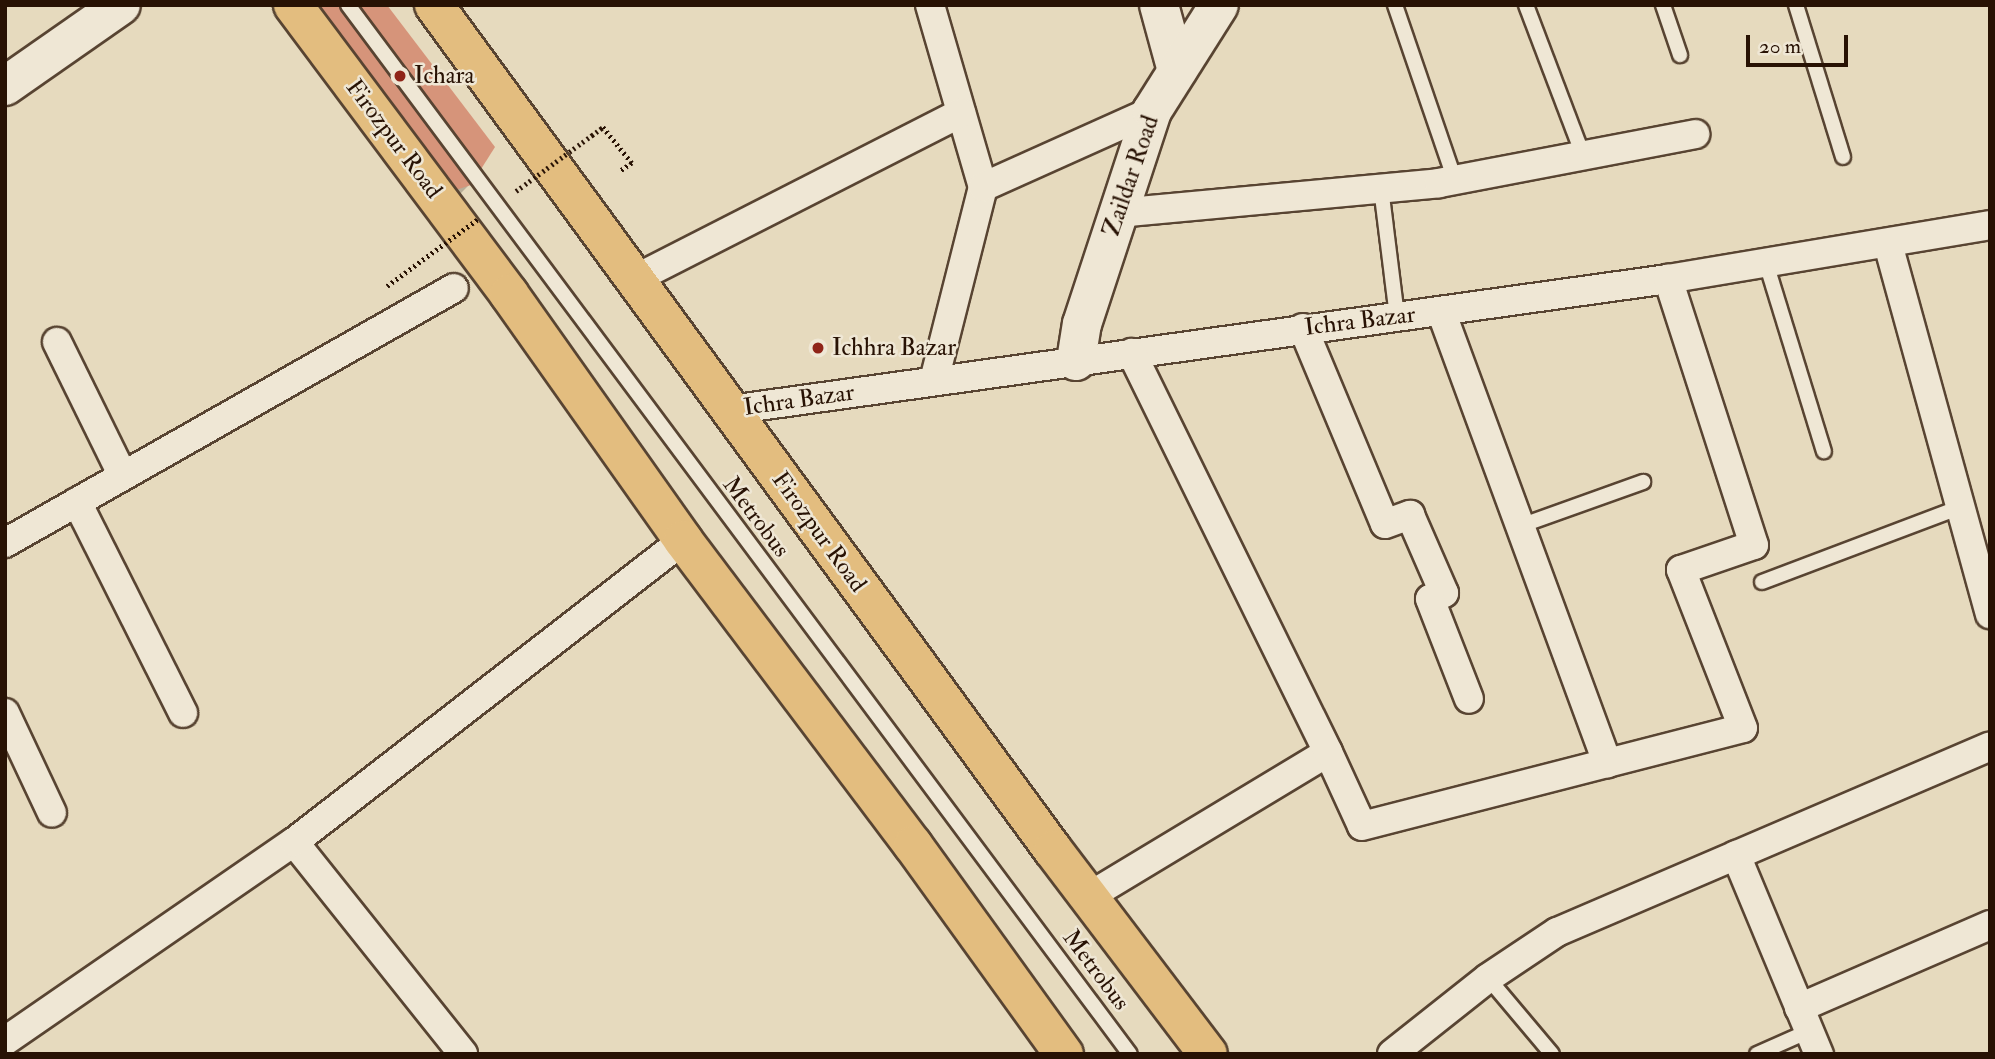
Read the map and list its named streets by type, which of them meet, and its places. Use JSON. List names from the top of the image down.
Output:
{
  "streets": {
    "main road": ["Firozpur Road"],
    "street": ["Zaildar Road", "Ichra Bazar"],
    "lane": ["Metrobus"]
  },
  "crossings": [
    ["Firozpur Road", "Ichra Bazar"],
    ["Zaildar Road", "Ichra Bazar"]
  ],
  "places": ["Ichara", "Ichhra Bazar"],
  "scale_bar": "20 m"
}
